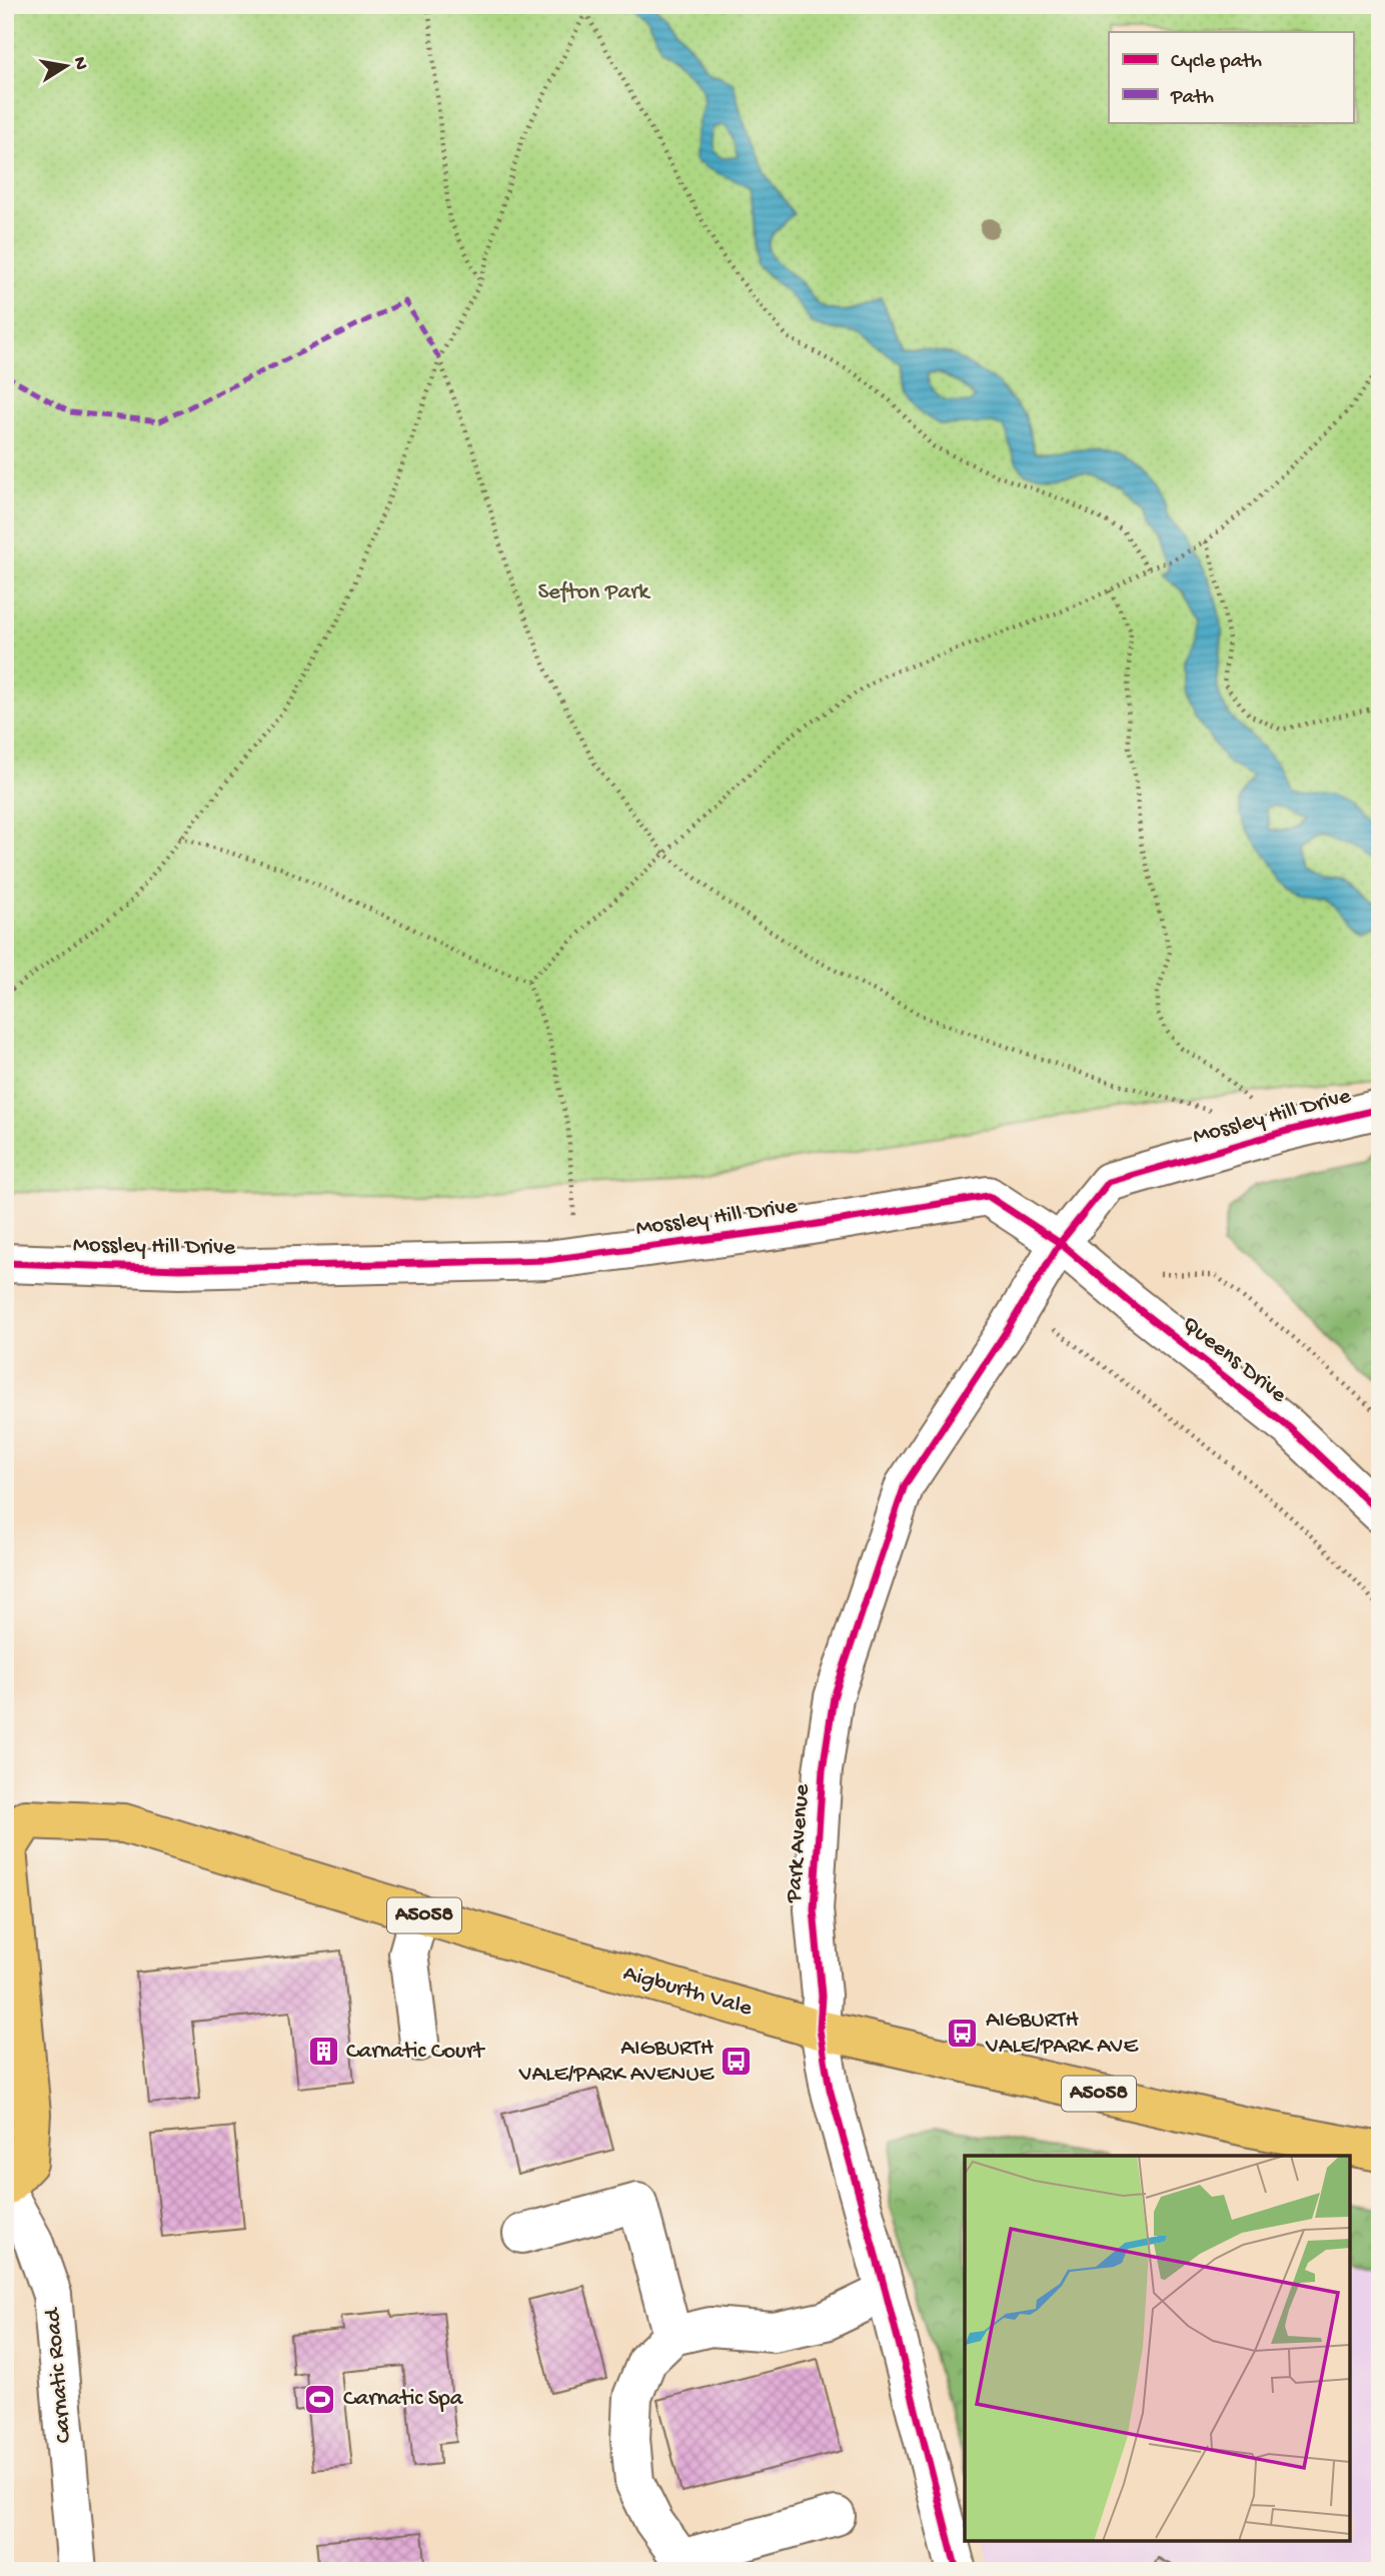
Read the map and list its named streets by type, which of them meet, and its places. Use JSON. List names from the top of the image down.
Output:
{
  "streets": {
    "main road": ["A5058", "Aigburth Vale", "Carnatic Road"],
    "street": ["Mossley Hill Drive", "Queens Drive", "Park Avenue"]
  },
  "crossings": [
    ["Mossley Hill Drive", "Queens Drive"],
    ["Mossley Hill Drive", "Park Avenue"],
    ["Queens Drive", "Park Avenue"],
    ["Park Avenue", "Aigburth Vale"],
    ["Aigburth Vale", "Carnatic Road"]
  ],
  "parks": ["Sefton Park"],
  "places": {
    "bus stop": ["AIGBURTH VALE/PARK AVE", "AIGBURTH VALE/PARK AVENUE"],
    "building": ["Carnatic Court"],
    "sports": ["Carnatic Spa"]
  },
  "legend": ["Cycle path", "Path"],
  "north": "right"
}
